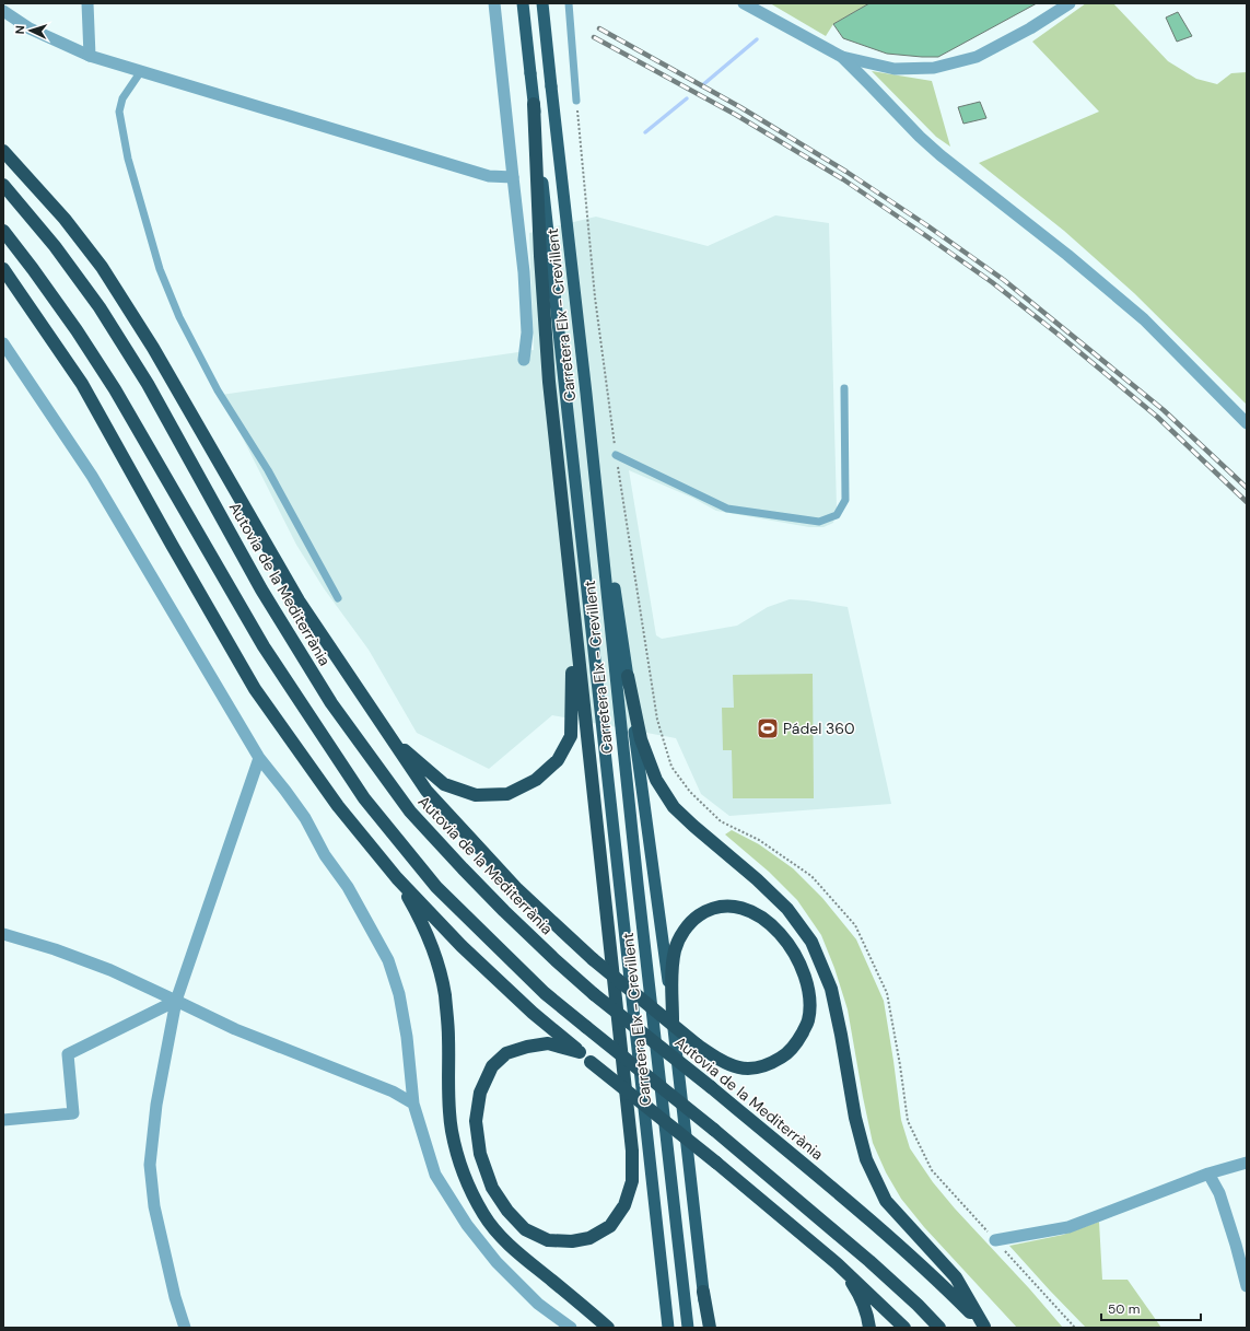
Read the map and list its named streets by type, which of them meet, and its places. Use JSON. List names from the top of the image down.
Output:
{
  "streets": {
    "highway": ["Carretera Elx - Crevillent", "Autovia de la Mediterrània"]
  },
  "places": {
    "sports": ["Pádel 360"]
  },
  "scale_bar": "50 m",
  "north": "left"
}
